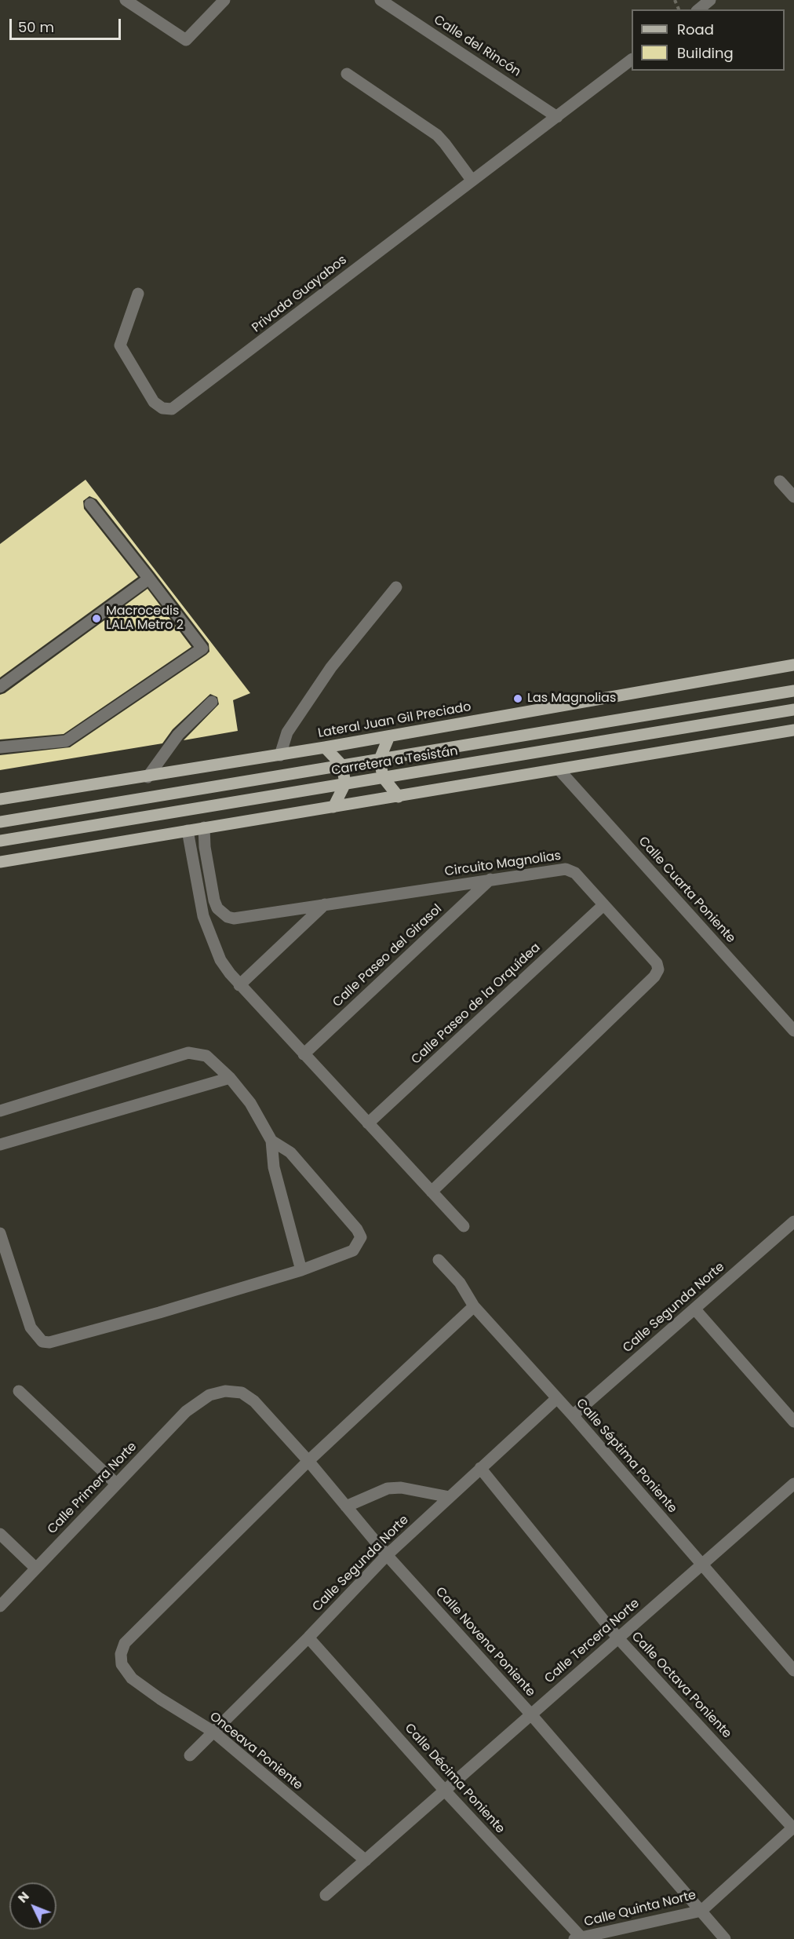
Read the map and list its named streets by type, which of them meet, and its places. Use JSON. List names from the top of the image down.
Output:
{
  "streets": {
    "main road": ["Lateral Juan Gil Preciado", "Carretera a Tesistán"],
    "street": [
      "Calle del Rincón",
      "Privada Guayabos",
      "Circuito Magnolias",
      "Calle Cuarta Poniente",
      "Calle Paseo del Girasol",
      "Calle Paseo de la Orquídea",
      "Calle Segunda Norte",
      "Calle Séptima Poniente",
      "Calle Primera Norte",
      "Calle Tercera Norte",
      "Calle Novena Poniente",
      "Calle Octava Poniente",
      "Onceava Poniente",
      "Calle Décima Poniente",
      "Calle Quinta Norte"
    ]
  },
  "crossings": [
    ["Calle del Rincón", "Privada Guayabos"],
    ["Circuito Magnolias", "Calle Paseo del Girasol"],
    ["Circuito Magnolias", "Calle Paseo de la Orquídea"],
    ["Calle Segunda Norte", "Calle Séptima Poniente"],
    ["Calle Segunda Norte", "Calle Novena Poniente"],
    ["Calle Segunda Norte", "Calle Octava Poniente"],
    ["Calle Segunda Norte", "Onceava Poniente"],
    ["Calle Segunda Norte", "Calle Décima Poniente"],
    ["Calle Séptima Poniente", "Calle Tercera Norte"],
    ["Calle Primera Norte", "Calle Novena Poniente"],
    ["Calle Tercera Norte", "Calle Novena Poniente"],
    ["Calle Tercera Norte", "Calle Octava Poniente"],
    ["Calle Tercera Norte", "Onceava Poniente"],
    ["Calle Tercera Norte", "Calle Décima Poniente"],
    ["Calle Novena Poniente", "Onceava Poniente"],
    ["Calle Novena Poniente", "Calle Quinta Norte"],
    ["Calle Octava Poniente", "Calle Quinta Norte"],
    ["Calle Décima Poniente", "Calle Quinta Norte"]
  ],
  "places": ["Macrocedis LALA Metro 2", "Las Magnolias"],
  "legend": ["Road", "Building"],
  "scale_bar": "50 m",
  "north": "top left"
}
